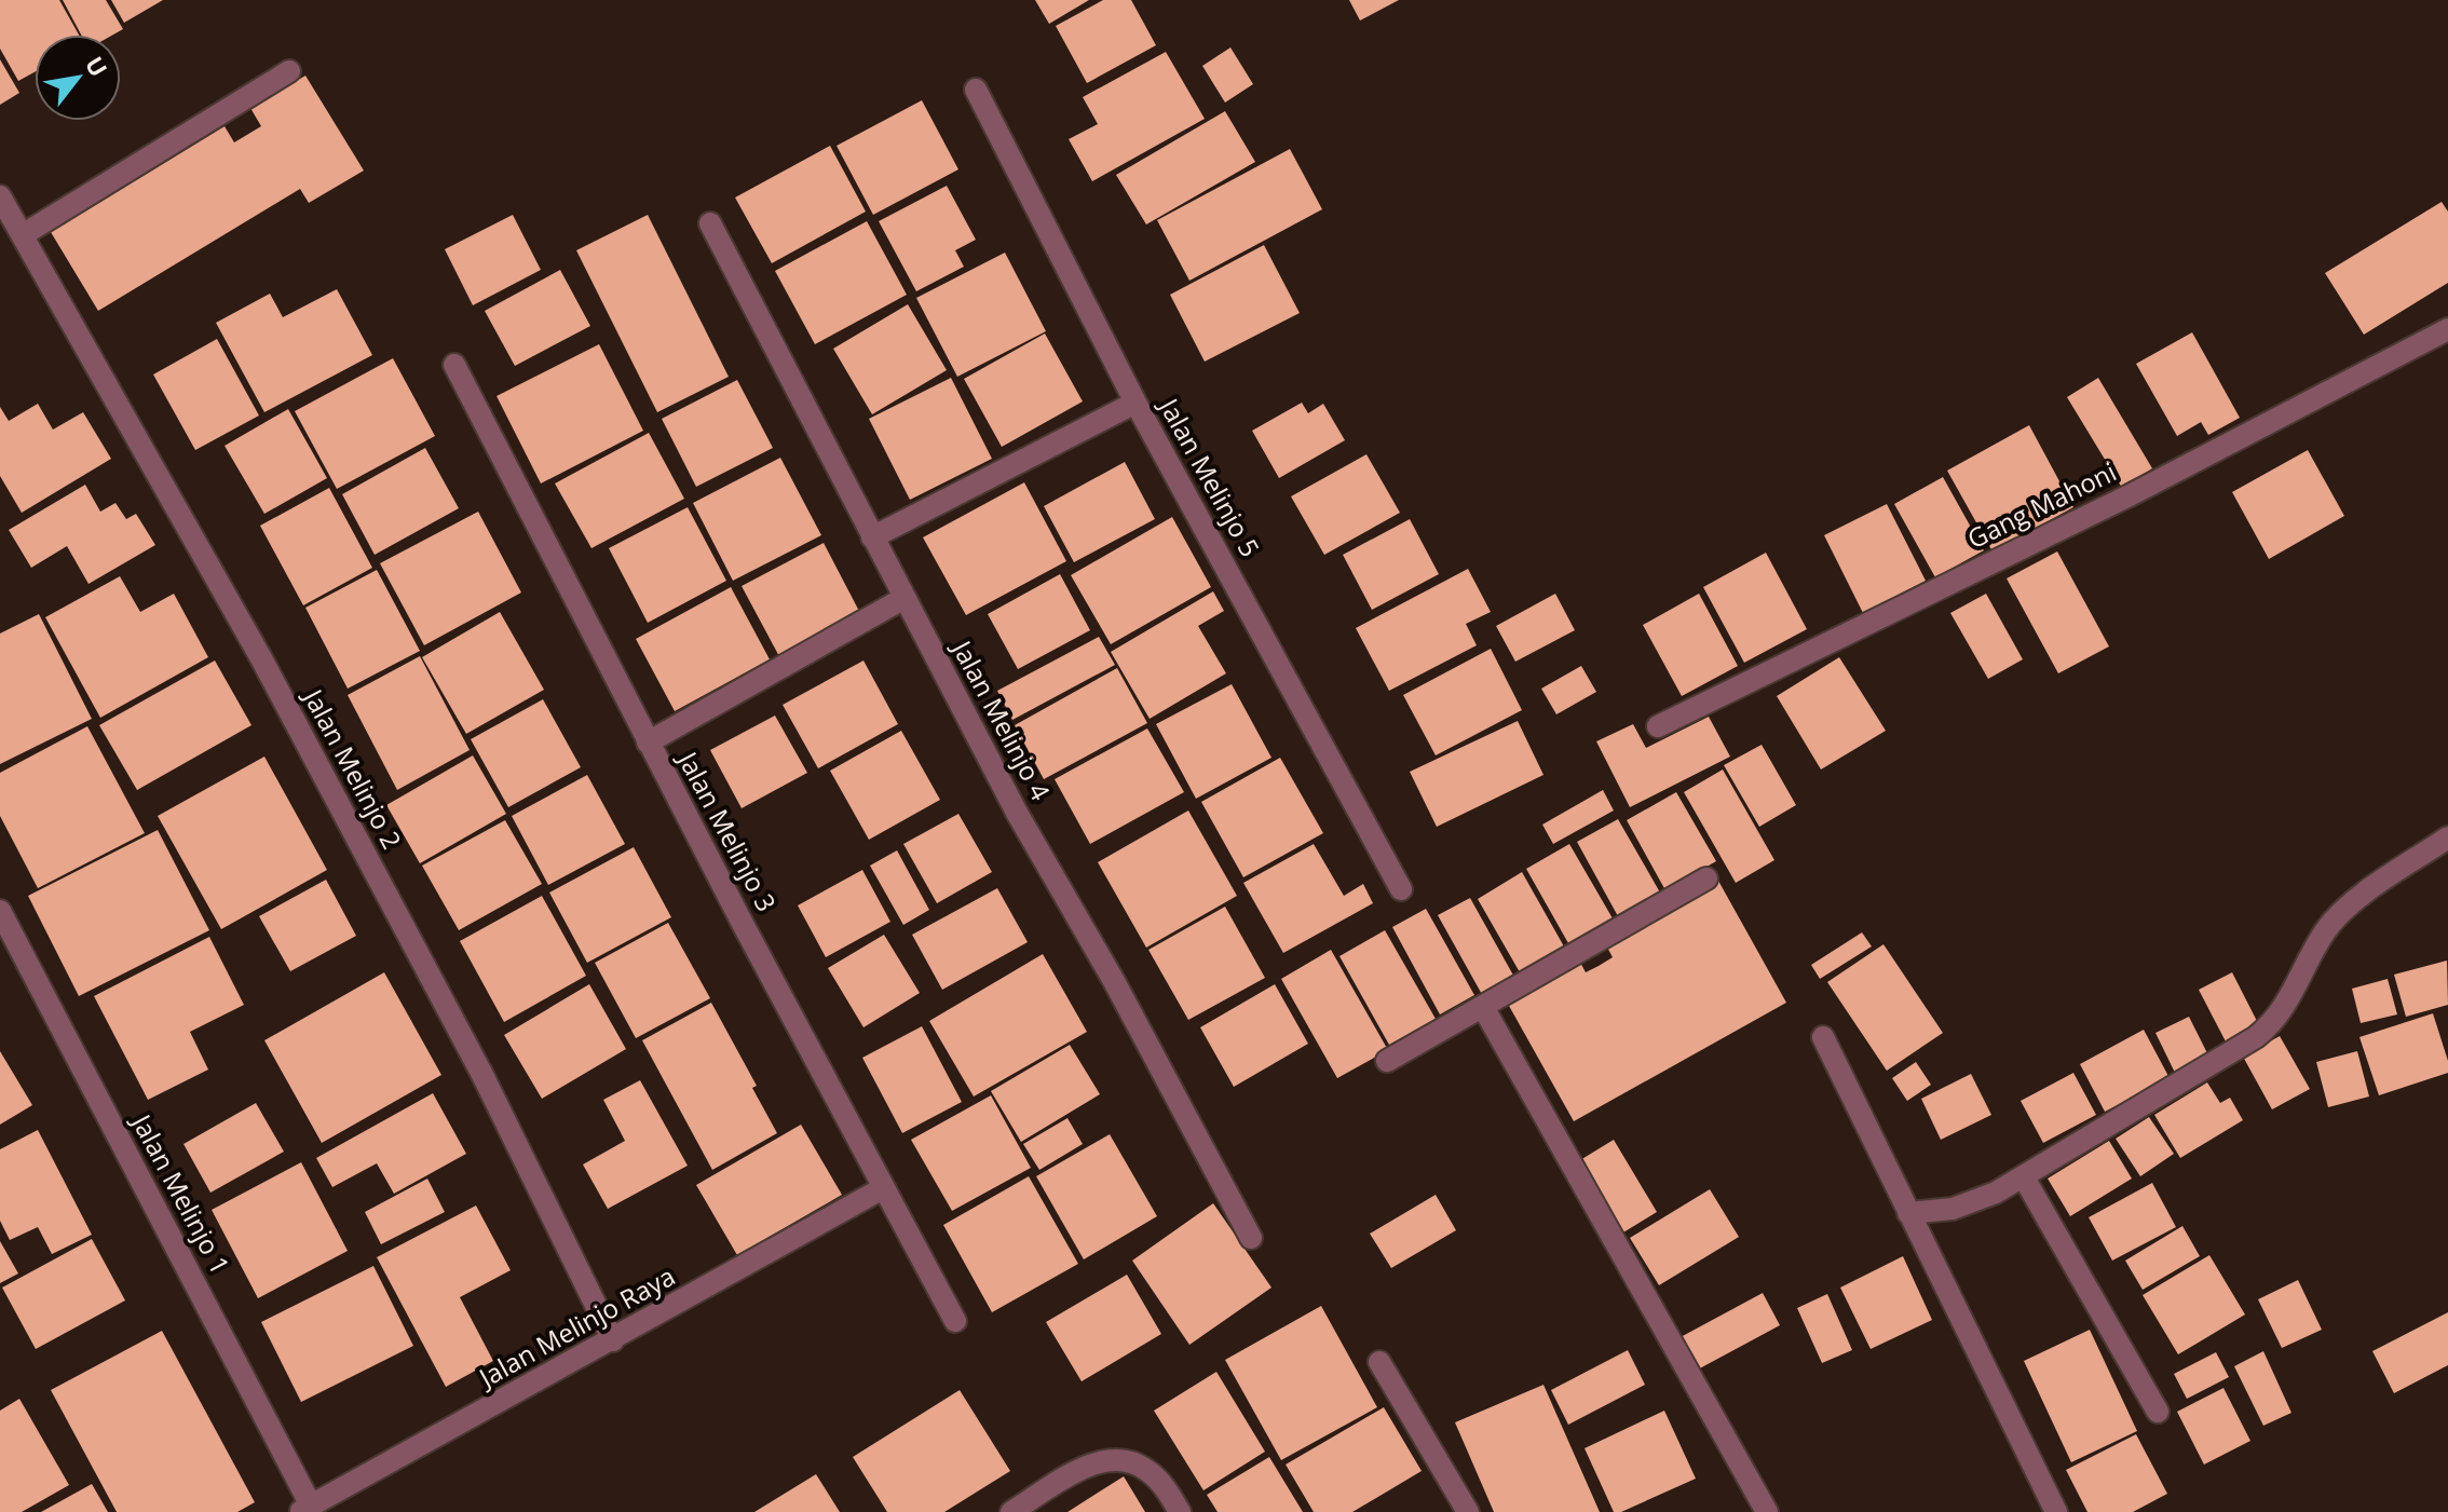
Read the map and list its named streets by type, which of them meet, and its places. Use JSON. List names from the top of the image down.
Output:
{
  "streets": {
    "street": [
      "Jalan Melinjo 5",
      "Gang Mahoni",
      "Jalan Melinjo 4",
      "Jalan Melinjo 2",
      "Jalan Melinjo 3",
      "Jalan Melinjo 1",
      "Jalan Melinjo Raya"
    ]
  },
  "crossings": [
    ["Jalan Melinjo 2", "Jalan Melinjo Raya"],
    ["Jalan Melinjo 3", "Jalan Melinjo Raya"],
    ["Jalan Melinjo 1", "Jalan Melinjo Raya"]
  ],
  "north": "top right"
}
